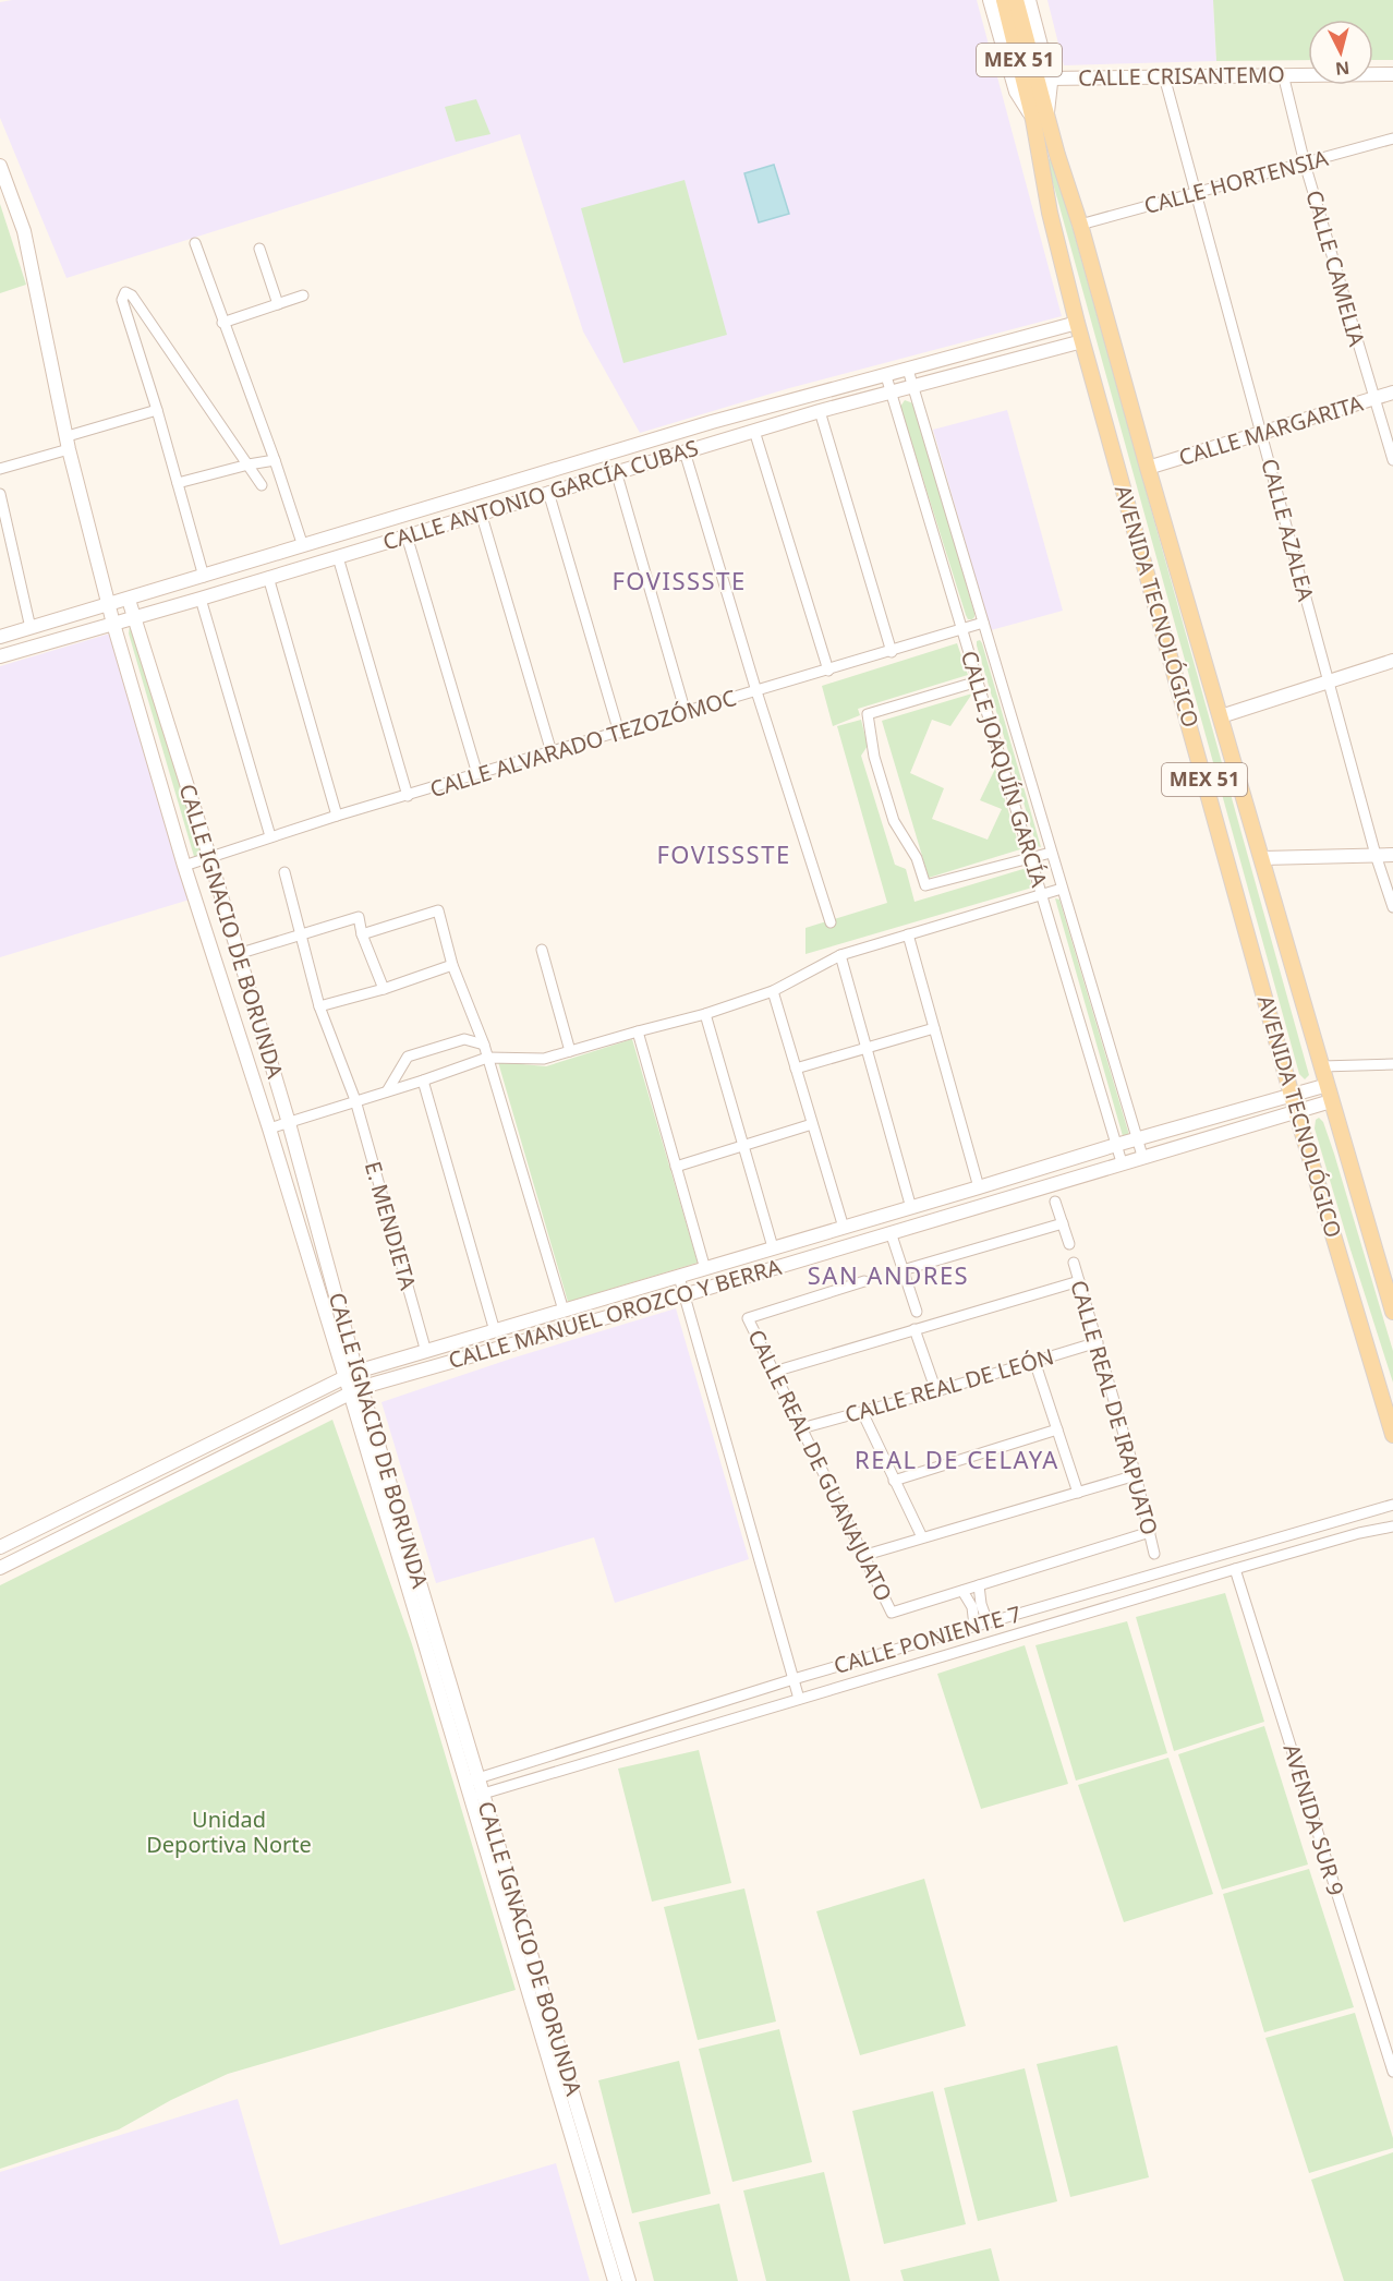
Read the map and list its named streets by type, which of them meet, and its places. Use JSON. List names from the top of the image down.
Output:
{
  "streets": {
    "main road": ["MEX 51", "AVENIDA TECNOLÓGICO"],
    "street": [
      "CALLE CRISANTEMO",
      "CALLE HORTENSIA",
      "CALLE CAMELIA",
      "CALLE MARGARITA",
      "CALLE ANTONIO GARCÍA CUBAS",
      "CALLE AZALEA",
      "CALLE ALVARADO TEZOZÓMOC",
      "CALLE JOAQUÍN GARCÍA",
      "CALLE IGNACIO DE BORUNDA",
      "E. MENDIETA",
      "CALLE MANUEL OROZCO Y BERRA",
      "CALLE REAL DE LEÓN",
      "CALLE REAL DE IRAPUATO",
      "CALLE REAL DE GUANAJUATO",
      "CALLE PONIENTE 7",
      "AVENIDA SUR 9"
    ]
  },
  "crossings": [
    ["CALLE CRISANTEMO", "CALLE CAMELIA"],
    ["CALLE CRISANTEMO", "CALLE AZALEA"],
    ["CALLE HORTENSIA", "CALLE CAMELIA"],
    ["CALLE HORTENSIA", "CALLE AZALEA"],
    ["CALLE HORTENSIA", "AVENIDA TECNOLÓGICO"],
    ["CALLE CAMELIA", "CALLE MARGARITA"],
    ["CALLE MARGARITA", "CALLE AZALEA"],
    ["CALLE MARGARITA", "AVENIDA TECNOLÓGICO"],
    ["CALLE ANTONIO GARCÍA CUBAS", "AVENIDA TECNOLÓGICO"],
    ["CALLE ANTONIO GARCÍA CUBAS", "CALLE JOAQUÍN GARCÍA"],
    ["CALLE ANTONIO GARCÍA CUBAS", "CALLE IGNACIO DE BORUNDA"],
    ["AVENIDA TECNOLÓGICO", "CALLE MANUEL OROZCO Y BERRA"],
    ["CALLE ALVARADO TEZOZÓMOC", "CALLE JOAQUÍN GARCÍA"],
    ["CALLE ALVARADO TEZOZÓMOC", "CALLE IGNACIO DE BORUNDA"],
    ["CALLE JOAQUÍN GARCÍA", "CALLE MANUEL OROZCO Y BERRA"],
    ["CALLE IGNACIO DE BORUNDA", "CALLE MANUEL OROZCO Y BERRA"],
    ["CALLE IGNACIO DE BORUNDA", "CALLE PONIENTE 7"],
    ["E. MENDIETA", "CALLE MANUEL OROZCO Y BERRA"],
    ["CALLE REAL DE LEÓN", "CALLE REAL DE IRAPUATO"],
    ["CALLE REAL DE LEÓN", "CALLE REAL DE GUANAJUATO"],
    ["CALLE PONIENTE 7", "AVENIDA SUR 9"]
  ],
  "districts": [
    "FOVISSSTE",
    "FOVISSSTE",
    "SAN ANDRES",
    "REAL DE CELAYA"
  ],
  "parks": ["Unidad Deportiva Norte"],
  "north": "bottom"
}
